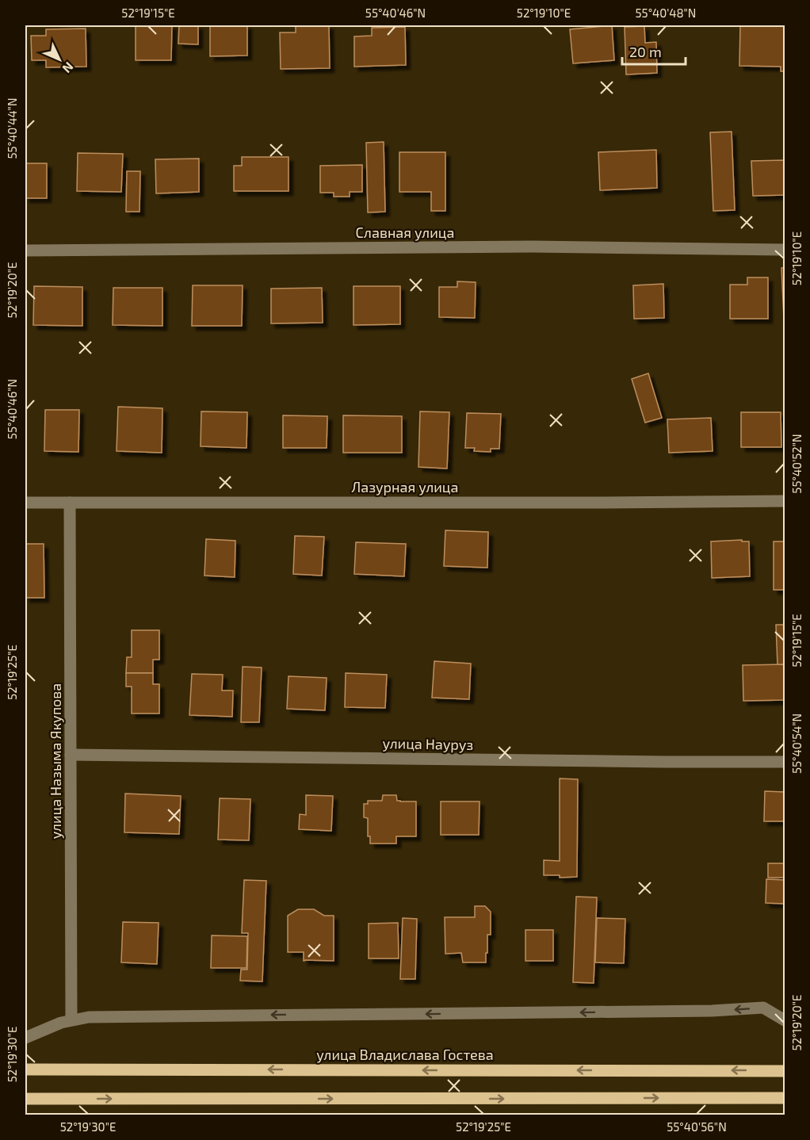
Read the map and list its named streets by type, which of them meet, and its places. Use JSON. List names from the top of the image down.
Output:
{
  "streets": {
    "main road": ["улица Владислава Гостева"],
    "street": [
      "Славная улица",
      "Лазурная улица",
      "улица Науруз",
      "улица Назыма Якупова"
    ]
  },
  "crossings": [
    ["Лазурная улица", "улица Назыма Якупова"],
    ["улица Науруз", "улица Назыма Якупова"]
  ],
  "scale_bar": "20 m",
  "north": "bottom right",
  "coordinates": [
    "52°19'15\"E",
    "55°40'46\"N",
    "52°19'10\"E",
    "55°40'48\"N",
    "55°40'44\"N",
    "52°19'20\"E",
    "55°40'52\"N",
    "52°19'25\"E",
    "55°40'54\"N",
    "52°19'30\"E",
    "55°40'56\"N"
  ]
}
